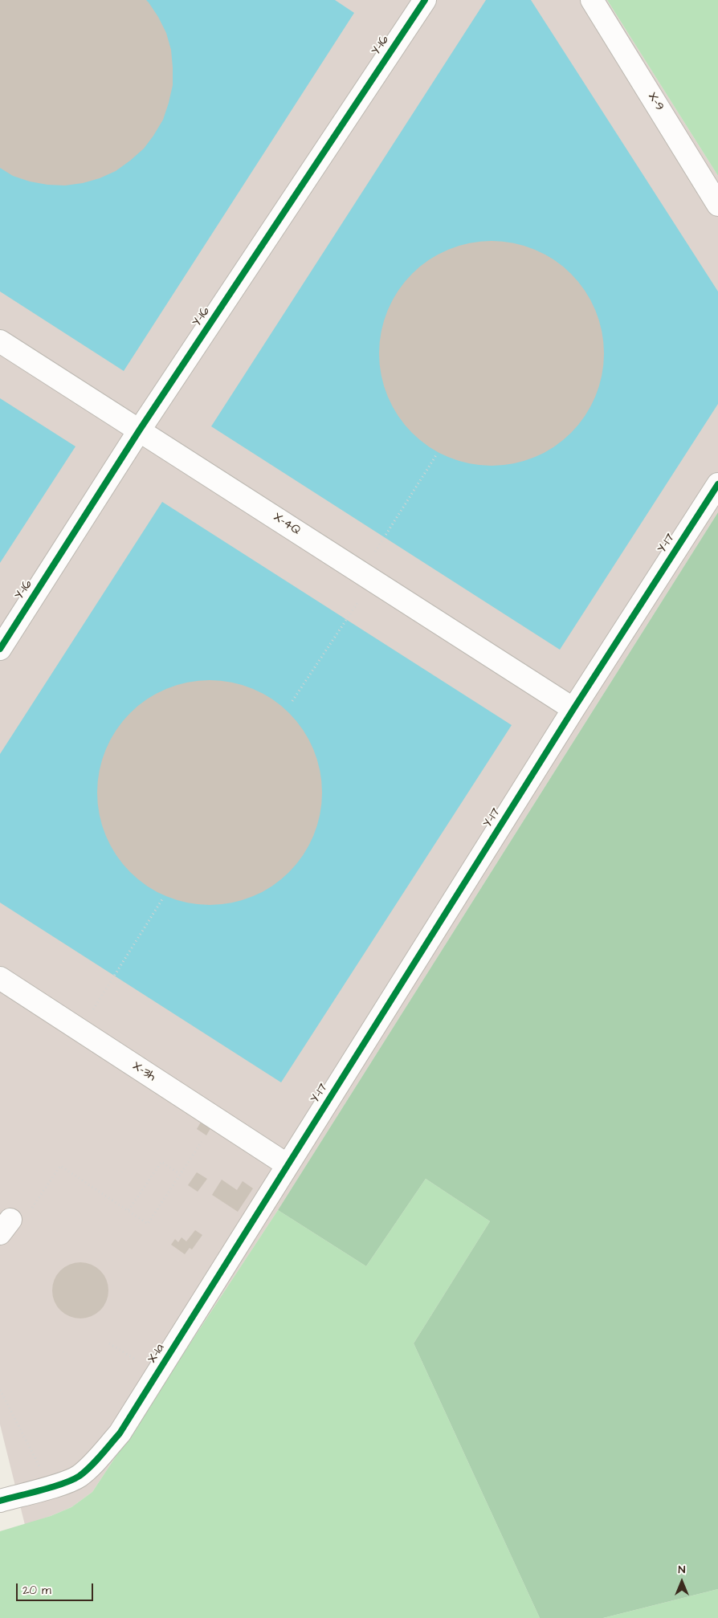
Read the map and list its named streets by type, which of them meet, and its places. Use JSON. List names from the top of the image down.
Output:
{
  "streets": {
    "street": [
      "Y-16",
      "X-9",
      "X-4Q",
      "Y-17",
      "X-3h",
      "X-1a"
    ]
  },
  "crossings": [
    ["Y-16", "X-4Q"],
    ["X-4Q", "Y-17"],
    ["Y-17", "X-3h"],
    ["Y-17", "X-1a"],
    ["X-3h", "X-1a"]
  ],
  "scale_bar": "20 m",
  "north": "top"
}
